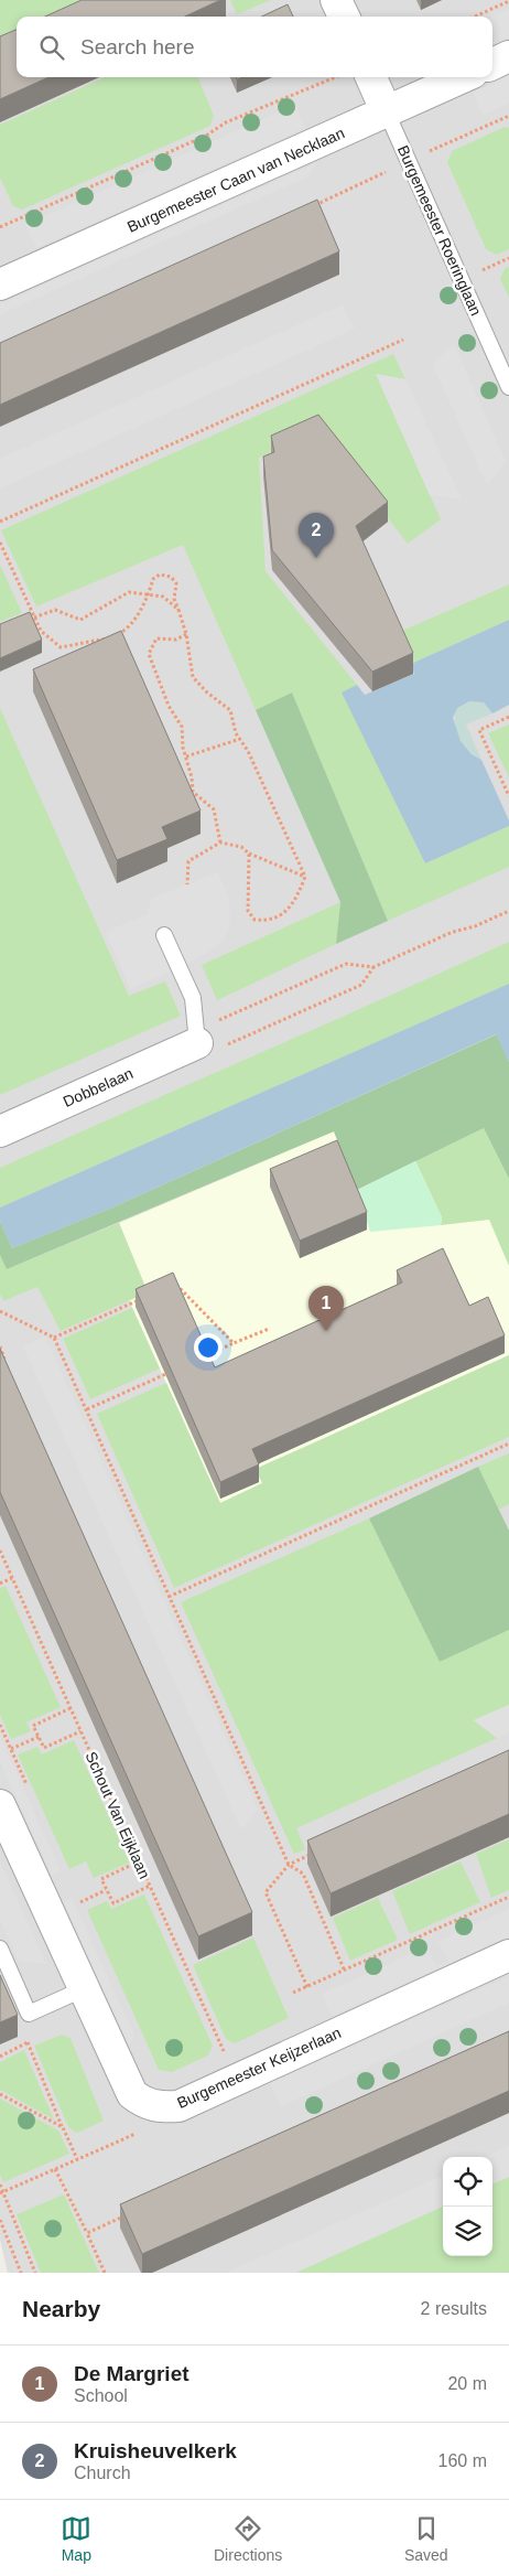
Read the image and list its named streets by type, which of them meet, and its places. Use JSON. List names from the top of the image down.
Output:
{
  "streets": {
    "street": [
      "Burgemeester Caan van Necklaan",
      "Burgemeester Roeringlaan",
      "Dobbelaan",
      "Burgemeester Keijzerlaan"
    ],
    "path": ["Schout Van Eijklaan"]
  },
  "crossings": [
    ["Burgemeester Caan van Necklaan", "Burgemeester Roeringlaan"],
    ["Schout Van Eijklaan", "Burgemeester Keijzerlaan"]
  ],
  "page": {
    "search": "Search here",
    "pins": ["2", "1"],
    "heading": ["Nearby", "2 results"],
    "list": [
      {
        "mark": "1",
        "name": "De Margriet",
        "note": "School",
        "value": "20 m"
      },
      {
        "mark": "2",
        "name": "Kruisheuvelkerk",
        "note": "Church",
        "value": "160 m"
      }
    ],
    "nav": ["Map", "Directions", "Saved"]
  }
}
